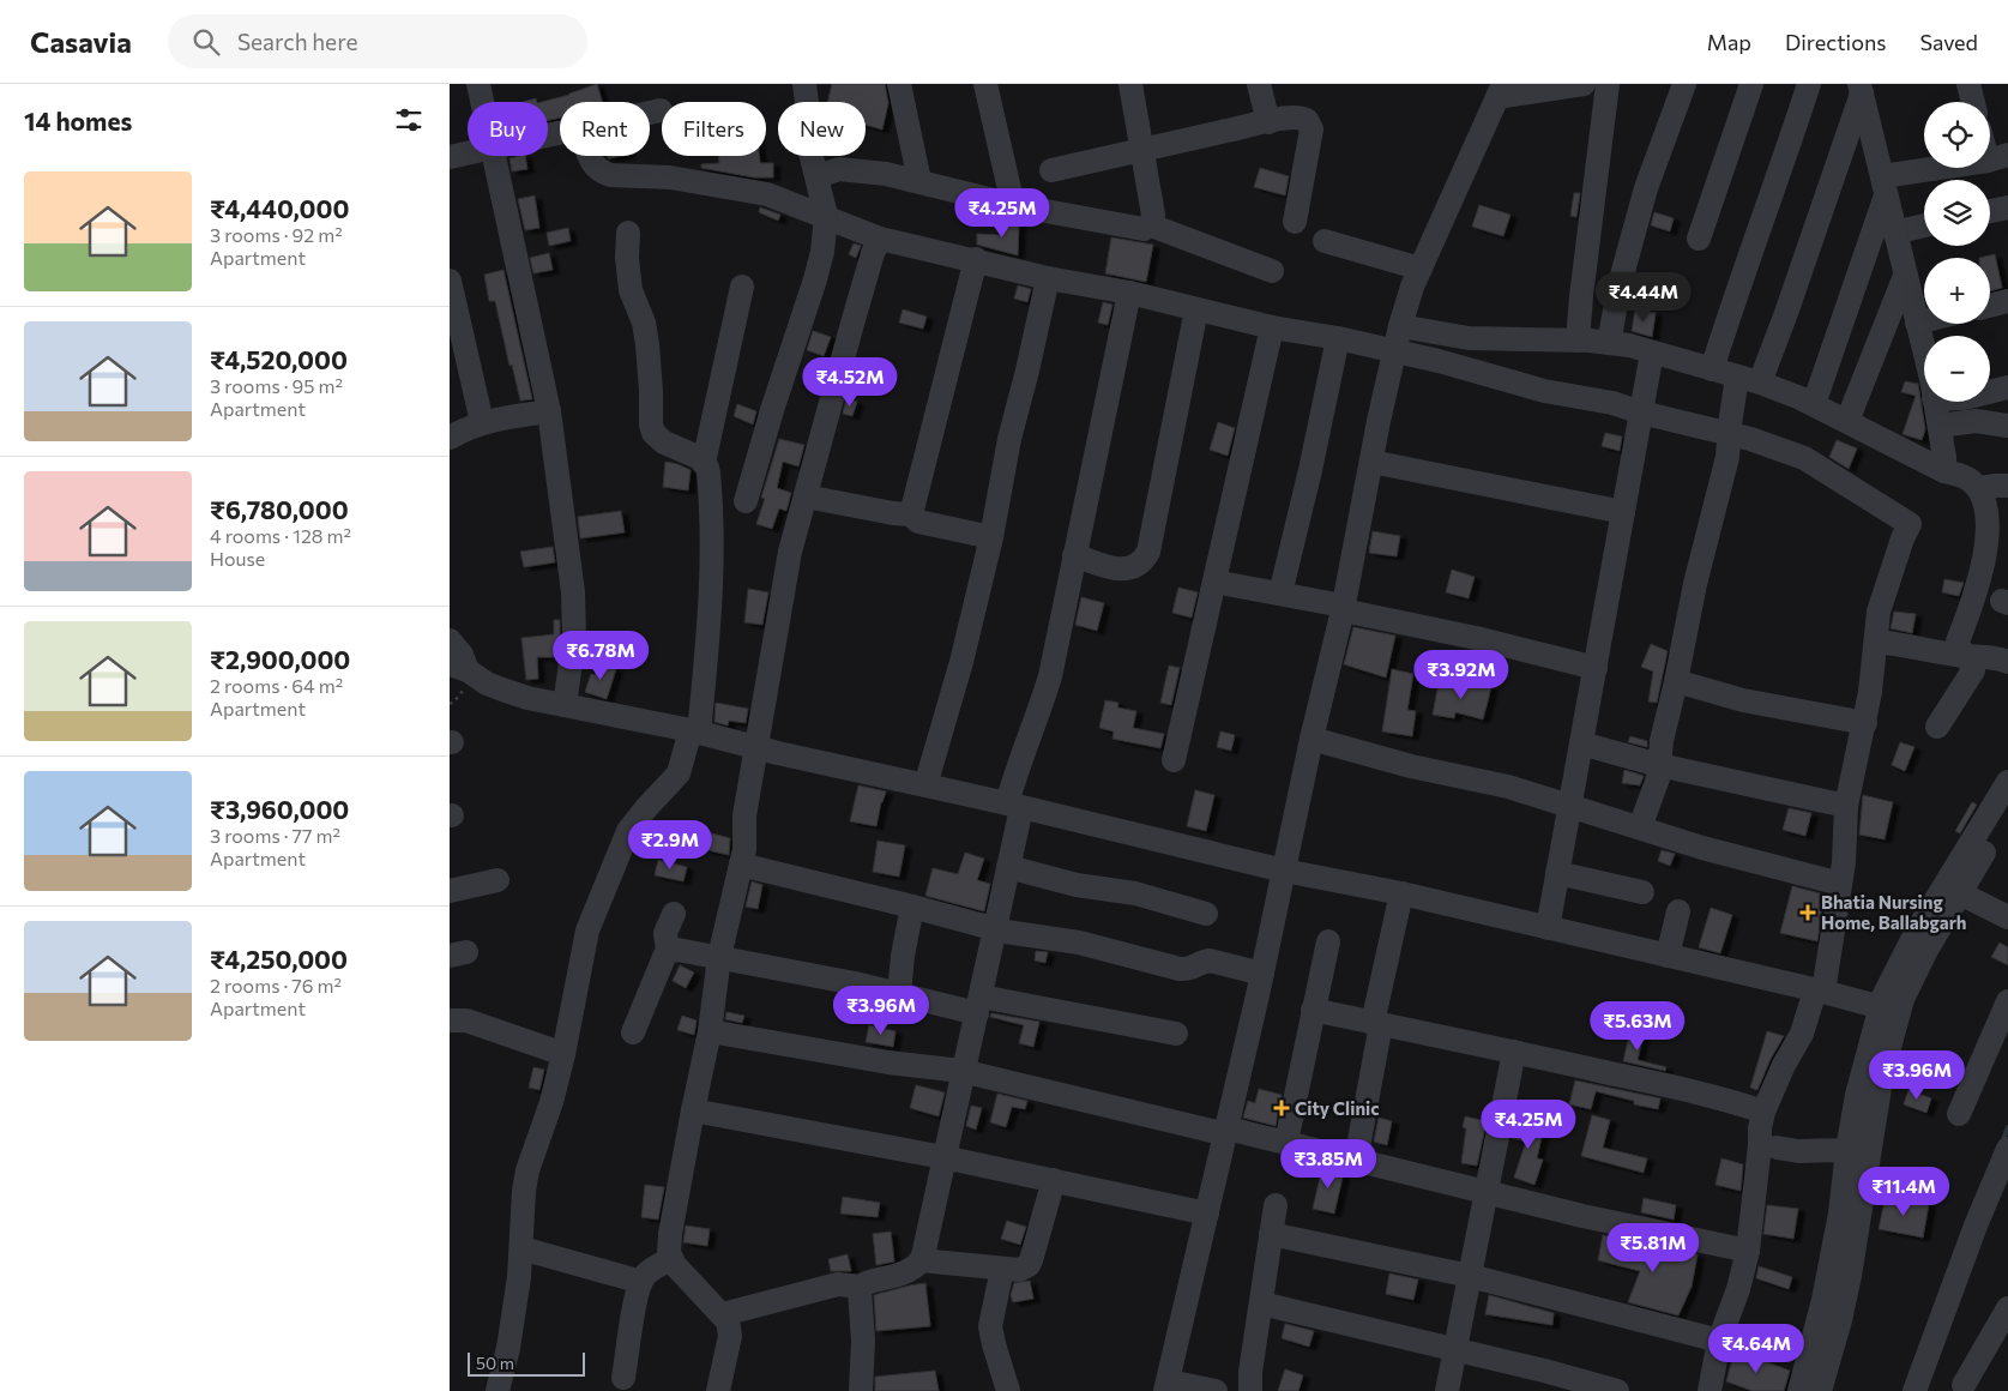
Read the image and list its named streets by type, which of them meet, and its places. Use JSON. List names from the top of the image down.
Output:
{
  "places": {
    "health": ["Bhatia Nursing Home, Ballabgarh", "City Clinic"]
  },
  "scale_bar": "50 m",
  "page": {
    "header": "Casavia",
    "search": "Search here",
    "nav": ["Map", "Directions", "Saved"],
    "heading": "14 homes",
    "map_buttons": ["+", "−"],
    "chip": [
      "Buy",
      "Rent",
      "Filters",
      "New"
    ],
    "list": [
      {
        "name": "₹4,440,000",
        "note": "3 rooms · 92 m² · Apartment"
      },
      {
        "name": "₹4,520,000",
        "note": "3 rooms · 95 m² · Apartment"
      },
      {
        "name": "₹6,780,000",
        "note": "4 rooms · 128 m² · House"
      },
      {
        "name": "₹2,900,000",
        "note": "2 rooms · 64 m² · Apartment"
      },
      {
        "name": "₹3,960,000",
        "note": "3 rooms · 77 m² · Apartment"
      },
      {
        "name": "₹4,250,000",
        "note": "2 rooms · 76 m² · Apartment"
      }
    ],
    "price": [
      "₹4.25M",
      "₹4.44M",
      "₹4.52M",
      "₹6.78M",
      "₹3.92M",
      "₹2.9M",
      "₹3.96M",
      "₹5.63M",
      "₹3.96M",
      "₹4.25M",
      "₹3.85M",
      "₹11.4M",
      "₹5.81M",
      "₹4.64M"
    ],
    "scale": "50 m"
  }
}
